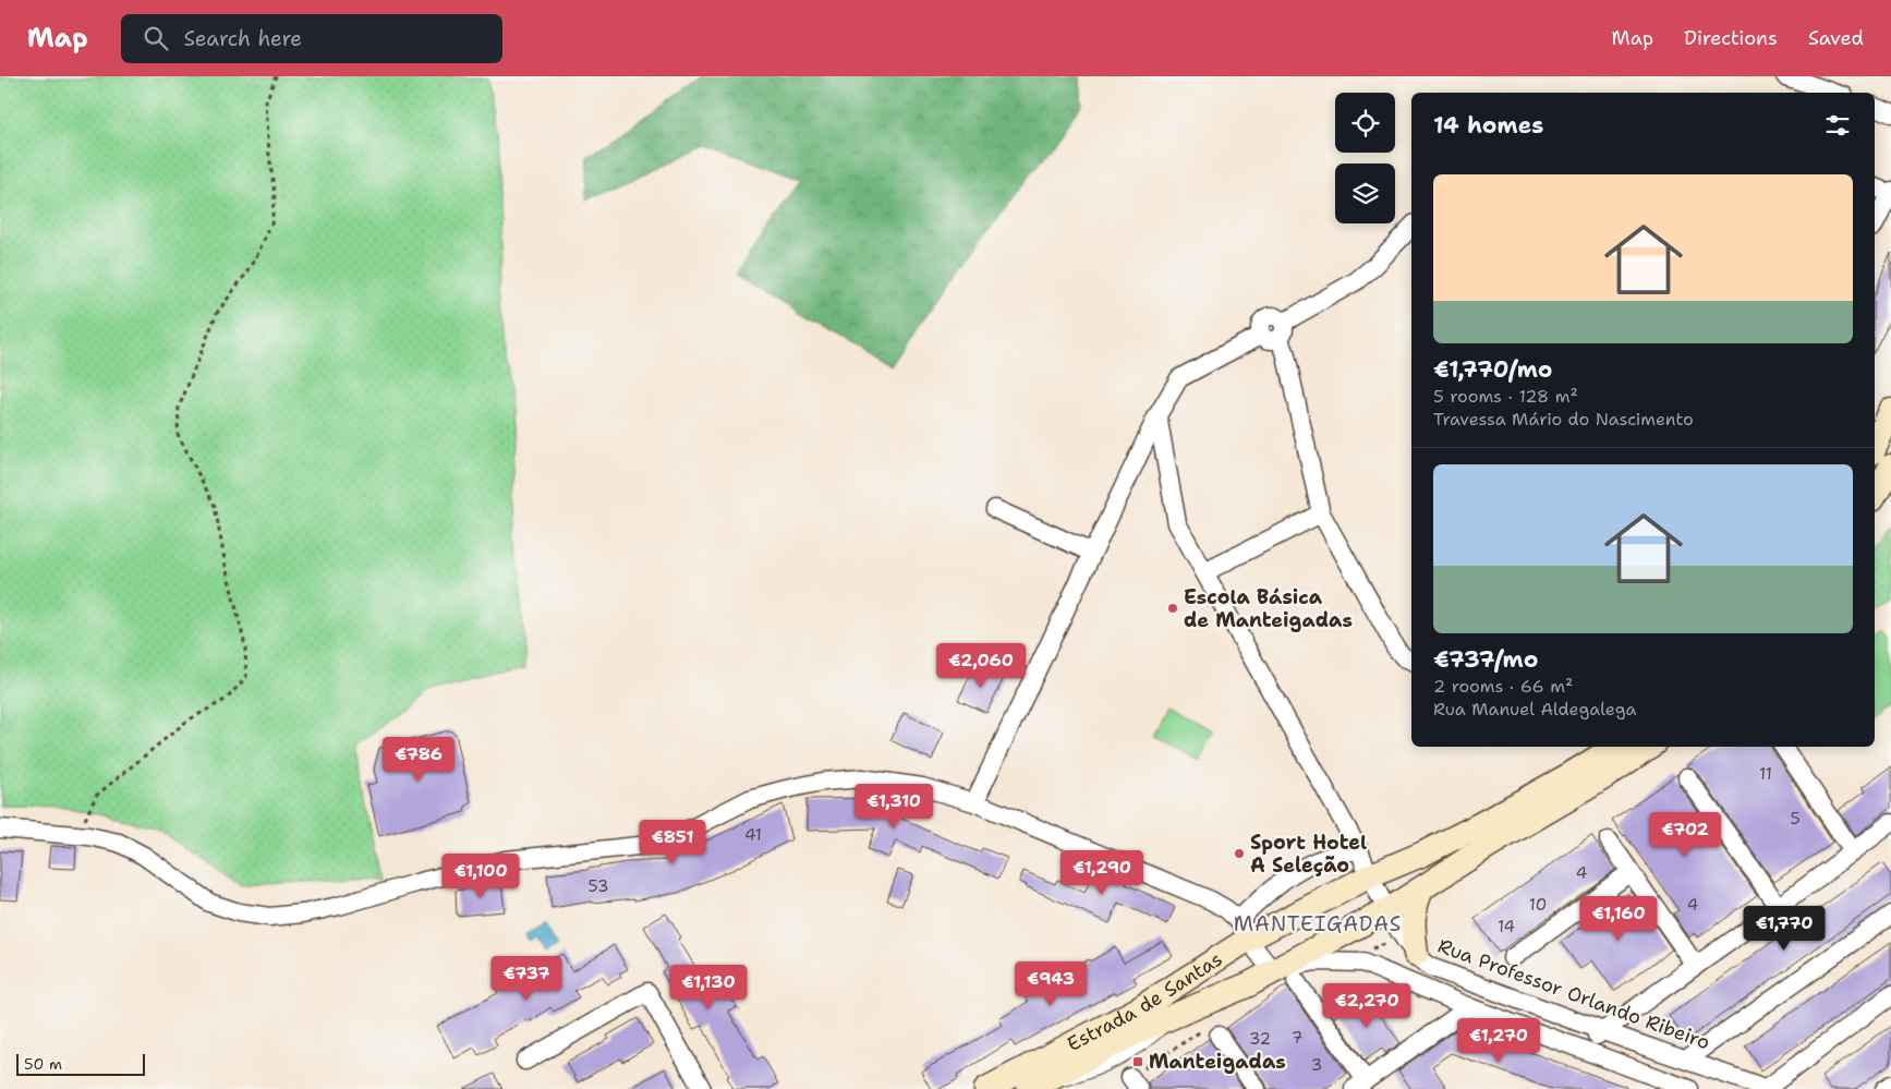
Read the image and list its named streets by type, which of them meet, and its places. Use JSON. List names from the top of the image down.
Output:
{
  "streets": {
    "main road": ["Estrada de Santas"],
    "street": ["Rua Professor Orlando Ribeiro"]
  },
  "crossings": [
    ["Rua Professor Orlando Ribeiro", "Estrada de Santas"]
  ],
  "districts": ["MANTEIGADAS"],
  "places": {
    "other": ["Escola Básica de Manteigadas", "Sport Hotel A Seleção"],
    "transit": ["Manteigadas"]
  },
  "house_numbers": [
    "11",
    "5",
    "41",
    "4",
    "53",
    "10",
    "4",
    "14",
    "7",
    "32",
    "3"
  ],
  "scale_bar": "50 m",
  "page": {
    "header": "Map",
    "search": "Search here",
    "nav": ["Map", "Directions", "Saved"],
    "heading": "14 homes",
    "list": [
      {
        "name": "€1,770/mo",
        "note": "5 rooms · 128 m² · Travessa Mário do Nascimento"
      },
      {
        "name": "€737/mo",
        "note": "2 rooms · 66 m² · Rua Manuel Aldegalega"
      }
    ],
    "price": [
      "€2,060",
      "€786",
      "€1,310",
      "€702",
      "€851",
      "€1,290",
      "€1,100",
      "€1,160",
      "€1,770",
      "€737",
      "€943",
      "€1,130",
      "€2,270",
      "€1,270"
    ],
    "scale": "50 m"
  }
}
